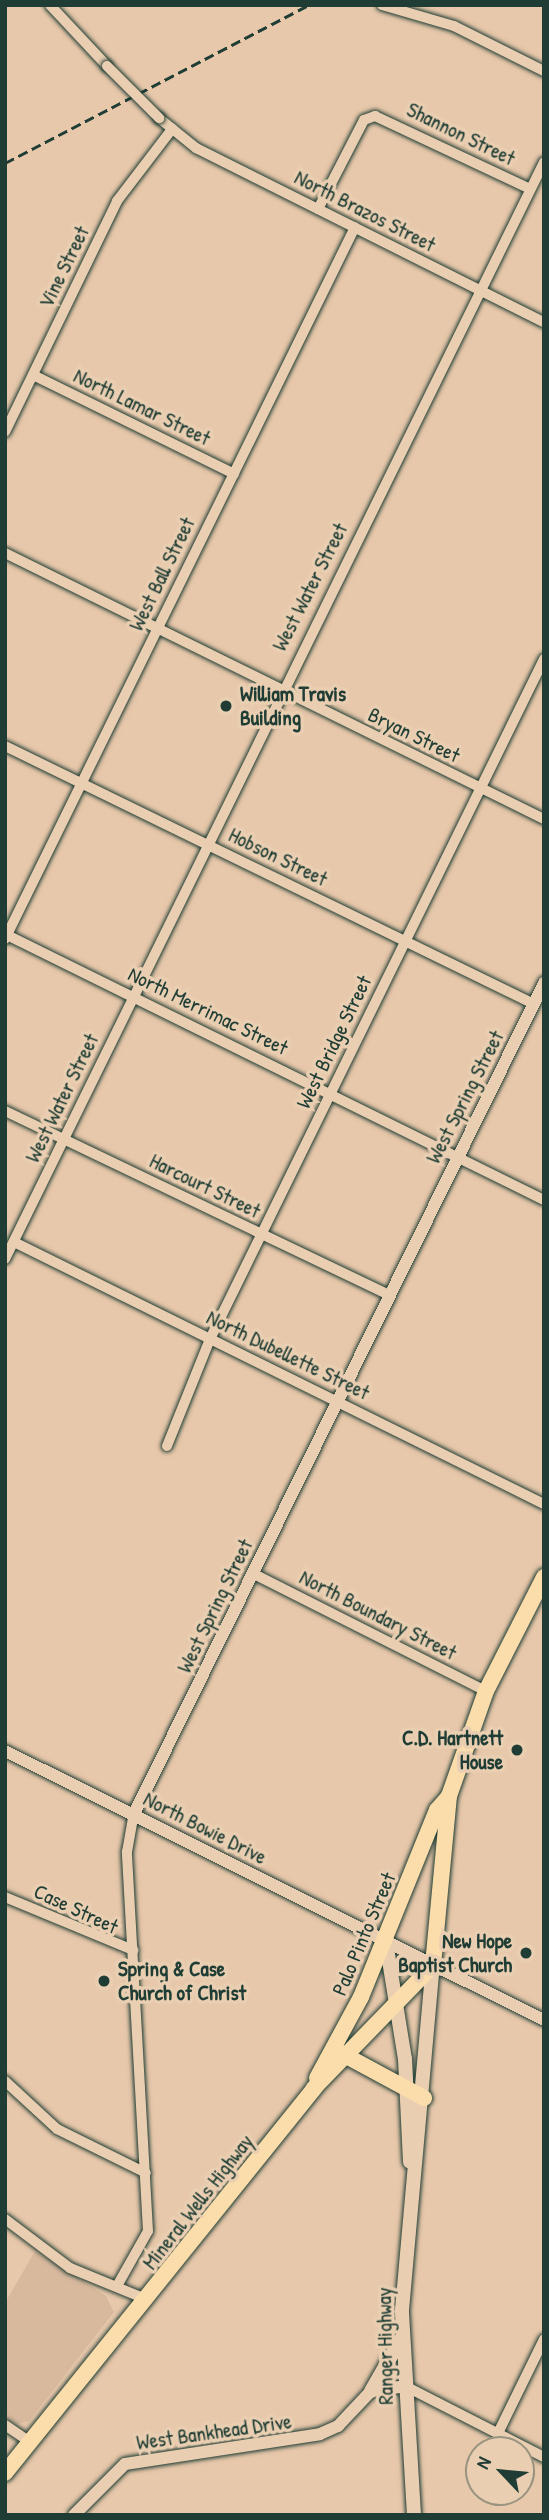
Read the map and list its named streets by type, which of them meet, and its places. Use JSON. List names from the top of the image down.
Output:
{
  "streets": {
    "main road": ["Palo Pinto Street", "Mineral Wells Highway", "Ranger Highway"],
    "street": [
      "Shannon Street",
      "North Brazos Street",
      "Vine Street",
      "North Lamar Street",
      "West Ball Street",
      "West Water Street",
      "Bryan Street",
      "Hobson Street",
      "North Merrimac Street",
      "West Bridge Street",
      "West Spring Street",
      "Harcourt Street",
      "North Dubellette Street",
      "North Boundary Street",
      "North Bowie Drive",
      "Case Street",
      "West Bankhead Drive"
    ]
  },
  "crossings": [
    ["Shannon Street", "North Brazos Street"],
    ["Shannon Street", "West Water Street"],
    ["North Brazos Street", "Vine Street"],
    ["North Brazos Street", "West Ball Street"],
    ["North Brazos Street", "West Water Street"],
    ["Vine Street", "North Lamar Street"],
    ["North Lamar Street", "West Ball Street"],
    ["West Ball Street", "Bryan Street"],
    ["West Ball Street", "Hobson Street"],
    ["West Ball Street", "North Merrimac Street"],
    ["West Water Street", "Bryan Street"],
    ["West Water Street", "Hobson Street"],
    ["West Water Street", "North Merrimac Street"],
    ["West Water Street", "Harcourt Street"],
    ["West Water Street", "North Dubellette Street"],
    ["Bryan Street", "West Bridge Street"],
    ["Hobson Street", "West Bridge Street"],
    ["Hobson Street", "West Spring Street"],
    ["North Merrimac Street", "West Bridge Street"],
    ["North Merrimac Street", "West Spring Street"],
    ["West Bridge Street", "Harcourt Street"],
    ["West Bridge Street", "North Dubellette Street"],
    ["West Spring Street", "Harcourt Street"],
    ["West Spring Street", "North Dubellette Street"],
    ["West Spring Street", "North Boundary Street"],
    ["West Spring Street", "North Bowie Drive"],
    ["West Spring Street", "Case Street"],
    ["North Boundary Street", "Palo Pinto Street"],
    ["North Bowie Drive", "Palo Pinto Street"],
    ["North Bowie Drive", "Mineral Wells Highway"],
    ["North Bowie Drive", "Ranger Highway"],
    ["Palo Pinto Street", "Mineral Wells Highway"],
    ["Palo Pinto Street", "Ranger Highway"],
    ["Mineral Wells Highway", "Ranger Highway"]
  ],
  "places": [
    "William Travis Building",
    "C.D. Hartnett House",
    "New Hope Baptist Church",
    "Spring & Case Church of Christ"
  ],
  "north": "top left"
}
